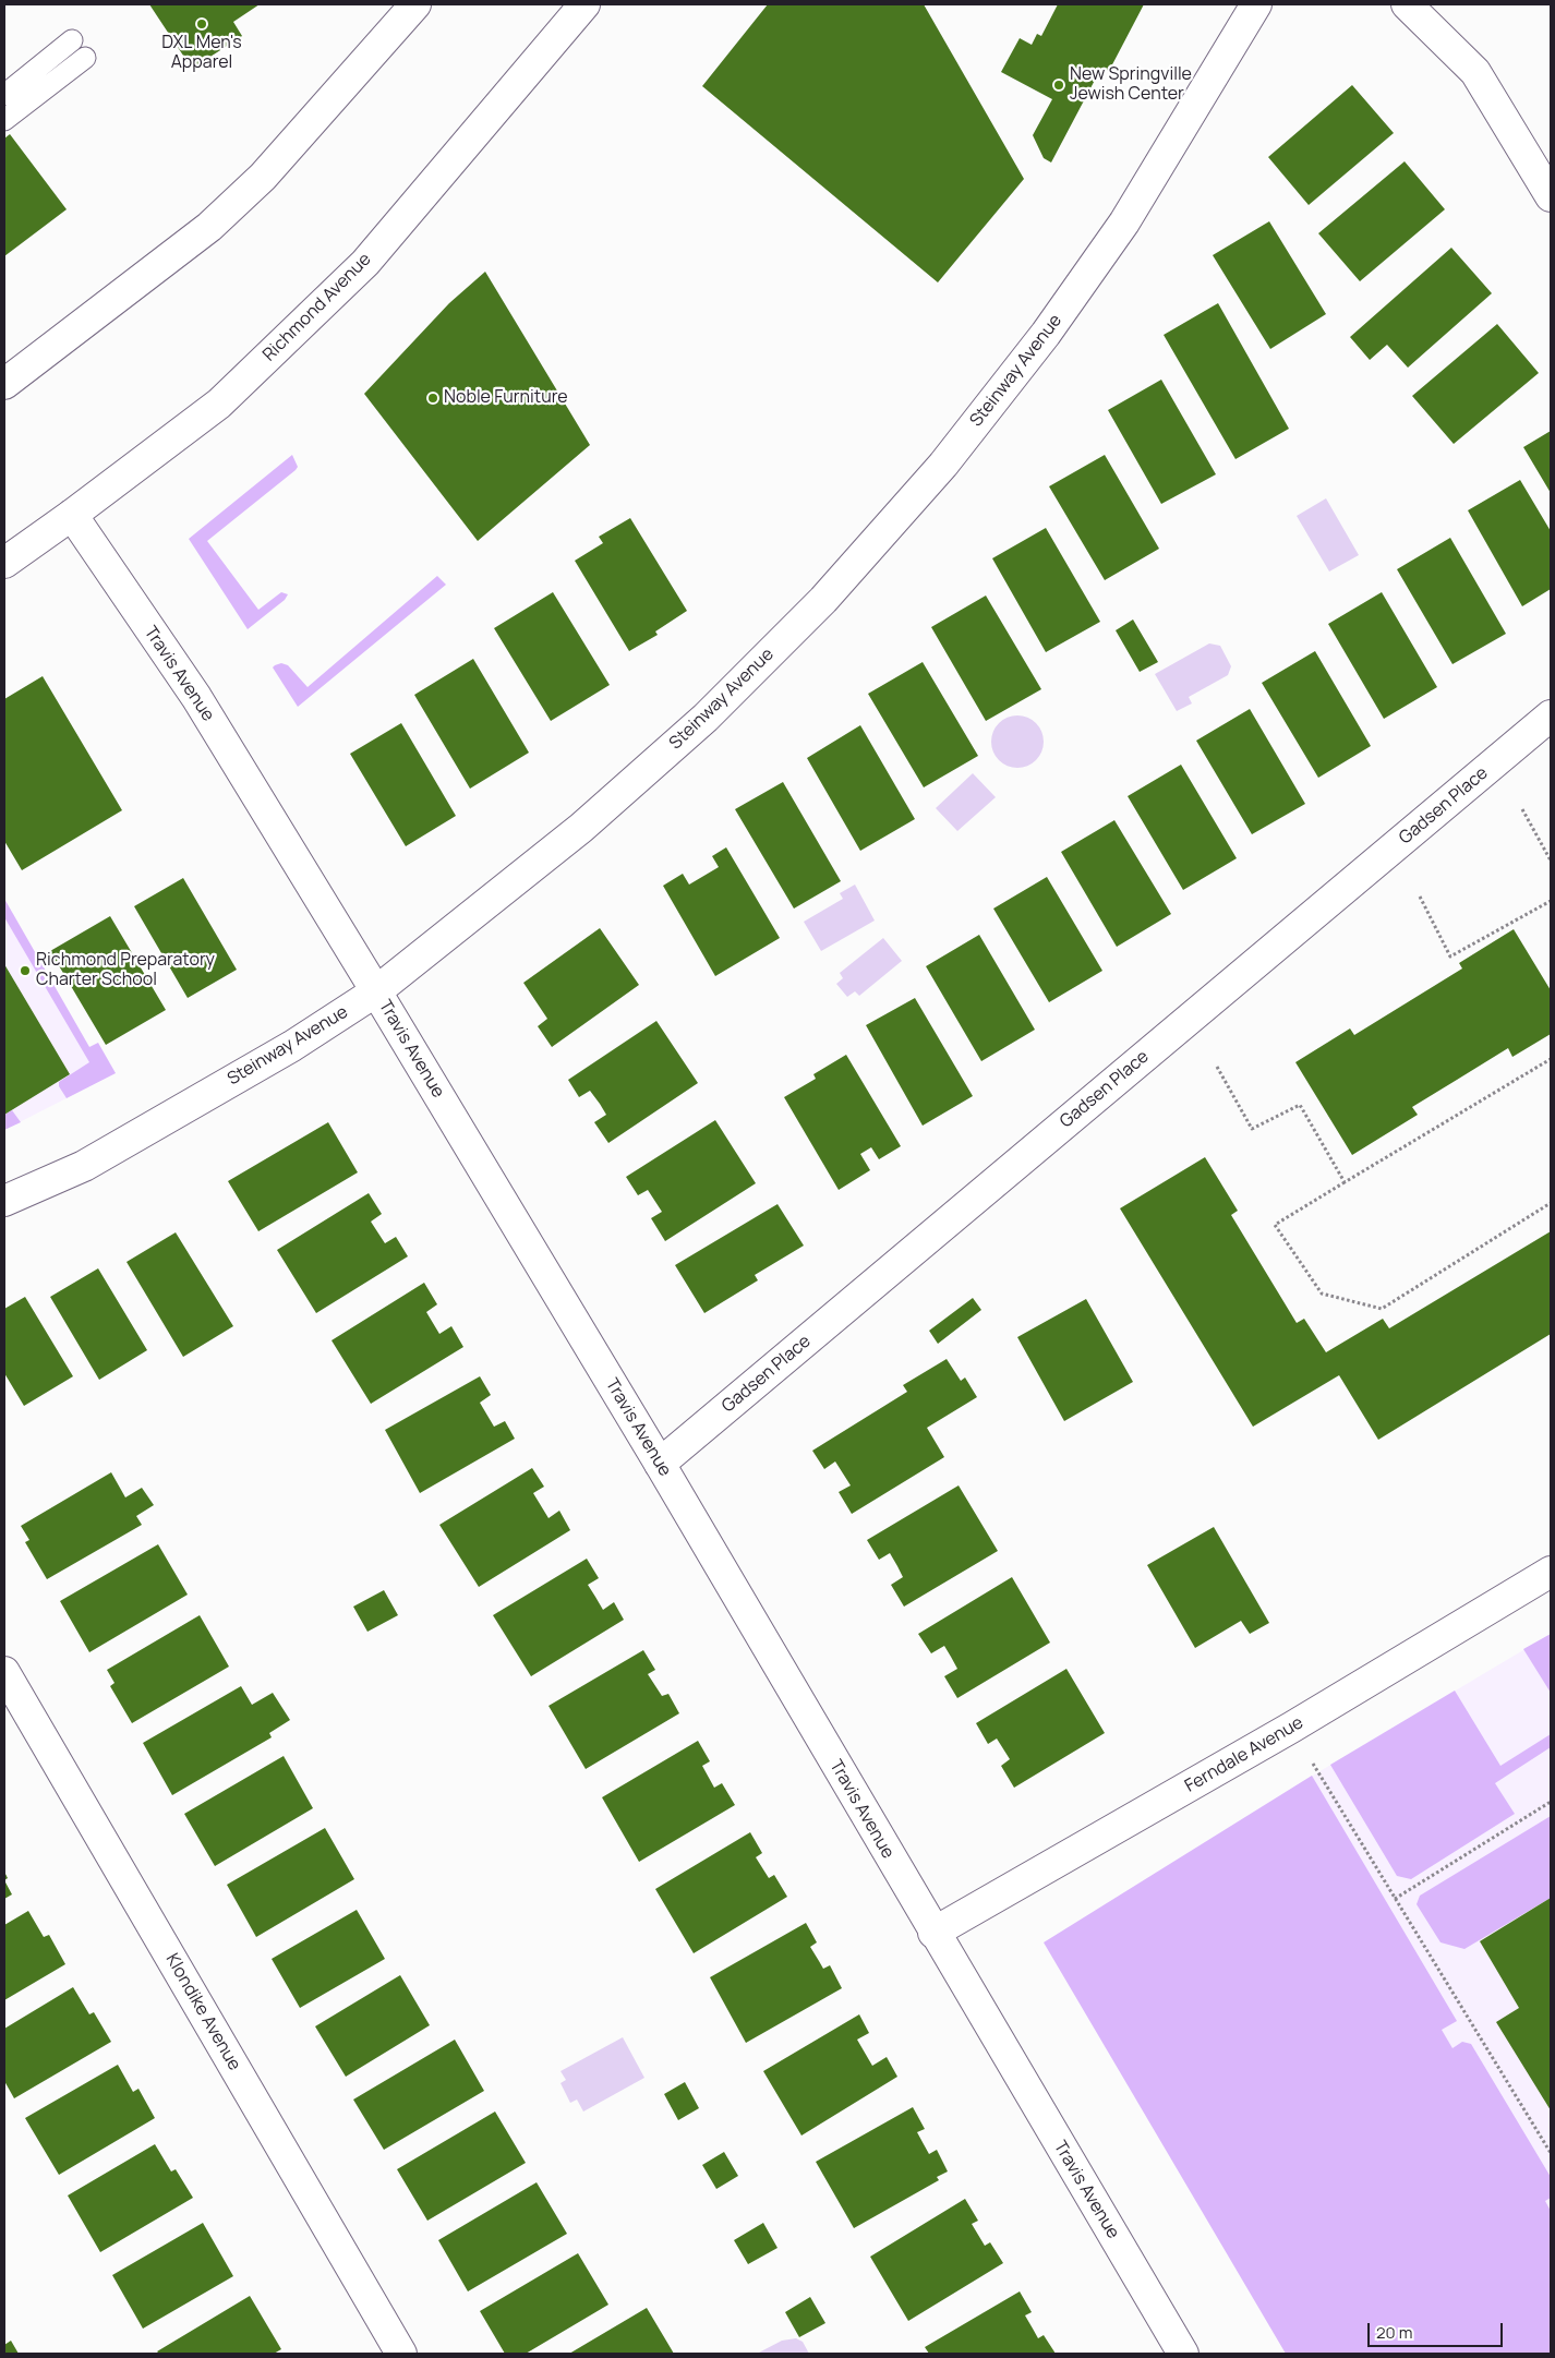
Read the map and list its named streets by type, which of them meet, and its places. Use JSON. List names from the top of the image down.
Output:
{
  "streets": {
    "street": [
      "Richmond Avenue",
      "Steinway Avenue",
      "Travis Avenue",
      "Gadsen Place",
      "Ferndale Avenue",
      "Klondike Avenue"
    ]
  },
  "crossings": [
    ["Richmond Avenue", "Travis Avenue"],
    ["Steinway Avenue", "Travis Avenue"],
    ["Travis Avenue", "Gadsen Place"],
    ["Travis Avenue", "Ferndale Avenue"]
  ],
  "places": [
    "DXL Men's Apparel",
    "New Springville Jewish Center",
    "Noble Furniture",
    "Richmond Preparatory Charter School"
  ],
  "scale_bar": "20 m"
}
